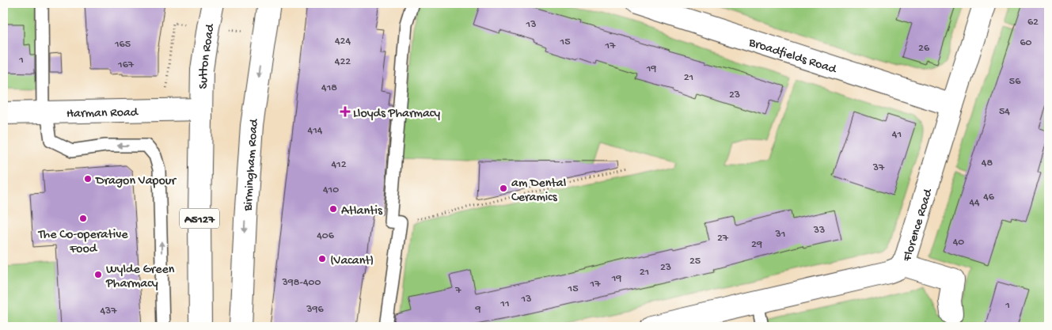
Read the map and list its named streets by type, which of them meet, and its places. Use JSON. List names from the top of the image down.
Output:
{
  "streets": {
    "street": [
      "Broadfields Road",
      "Sutton Road",
      "Harman Road",
      "Birmingham Road",
      "A5127",
      "Florence Road"
    ]
  },
  "crossings": [
    ["Broadfields Road", "Florence Road"],
    ["Sutton Road", "Harman Road"],
    ["Sutton Road", "A5127"],
    ["Harman Road", "A5127"]
  ],
  "places": {
    "health": ["Lloyds Pharmacy"],
    "other": [
      "Dragon Vapour",
      "am Dental Ceramics",
      "Atlantis",
      "The Co-operative Food",
      "(Vacant)",
      "Wylde Green Pharmacy"
    ]
  },
  "house_numbers": [
    "62",
    "13",
    "424",
    "15",
    "60",
    "165",
    "17",
    "26",
    "1",
    "422",
    "167",
    "19",
    "21",
    "56",
    "418",
    "23",
    "54",
    "414",
    "41",
    "48",
    "412",
    "37",
    "410",
    "46",
    "44",
    "33",
    "31",
    "406",
    "27",
    "40",
    "29",
    "25",
    "23",
    "21",
    "19",
    "398-400",
    "17",
    "15",
    "7",
    "13",
    "11",
    "1",
    "396",
    "9",
    "437"
  ]
}
